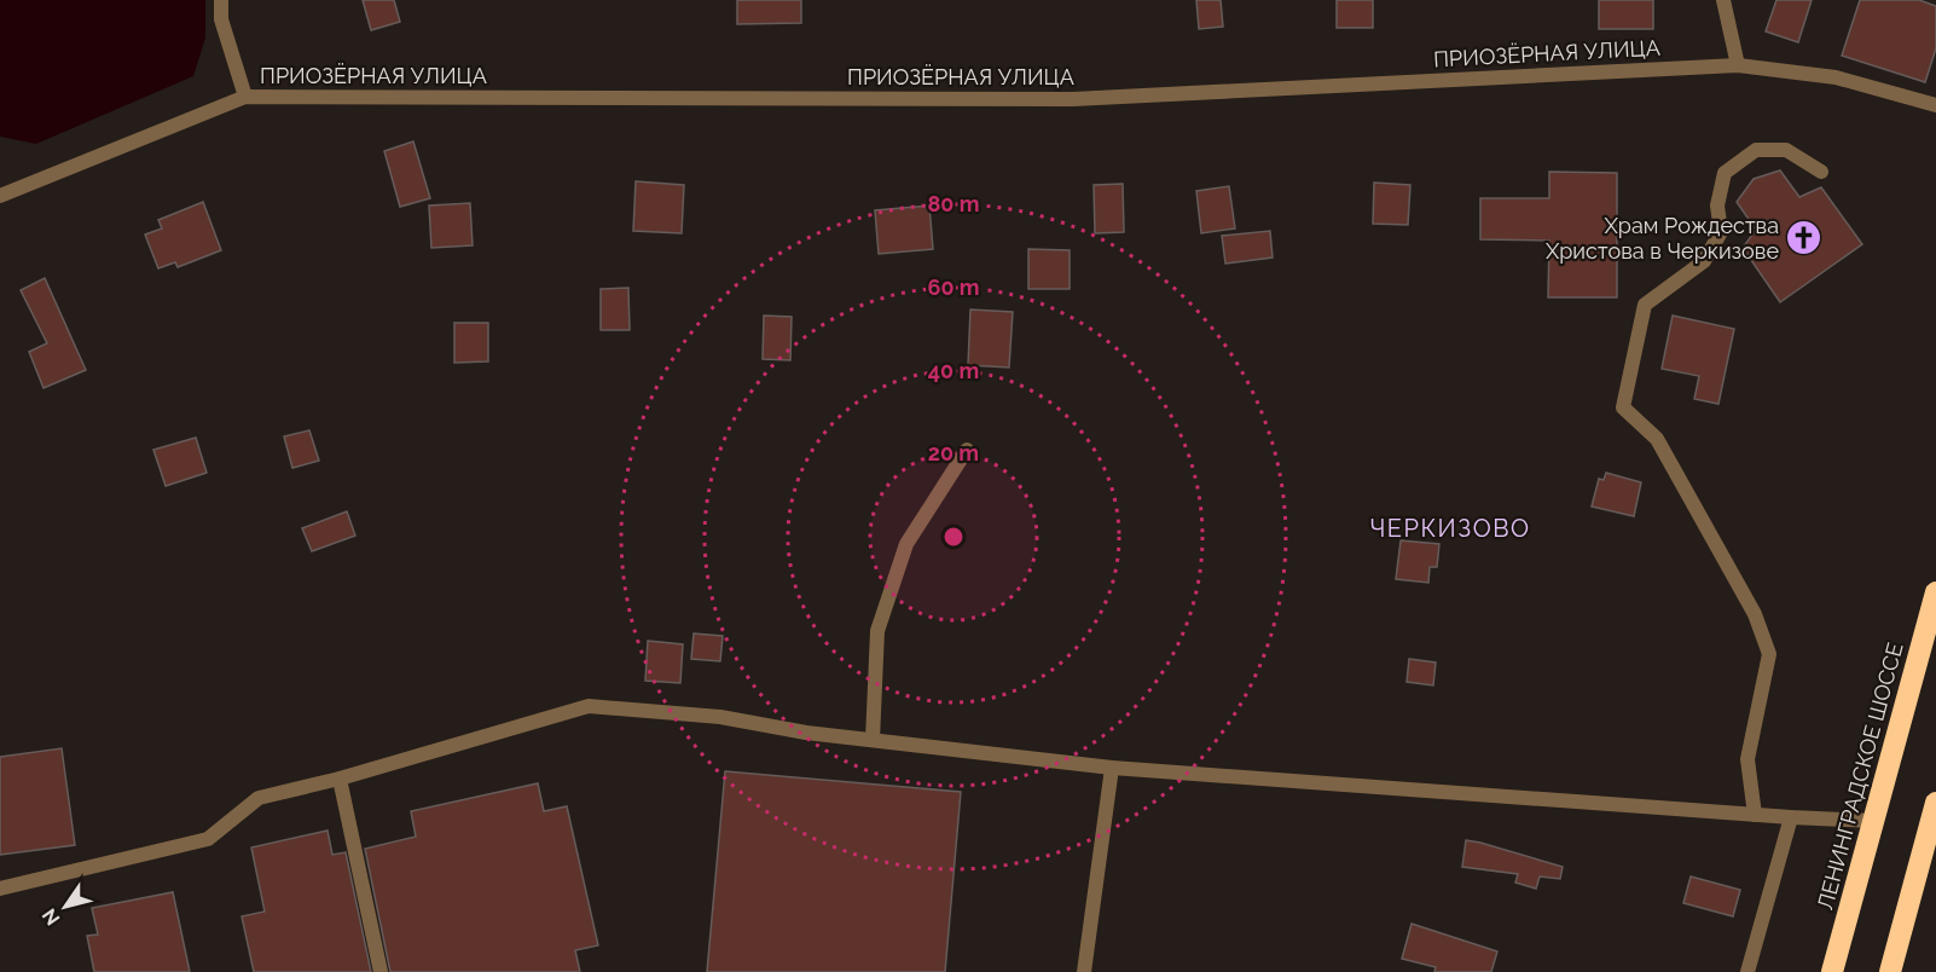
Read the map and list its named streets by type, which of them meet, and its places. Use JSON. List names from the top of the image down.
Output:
{
  "streets": {
    "highway": ["ЛЕНИНГРАДСКОЕ ШОССЕ"],
    "street": ["ПРИОЗЁРНАЯ УЛИЦА"]
  },
  "districts": ["ЧЕРКИЗОВО"],
  "places": {
    "church": ["Храм Рождества Христова в Черкизове"]
  },
  "north": "bottom left",
  "rings": [
    "80 m",
    "60 m",
    "40 m",
    "20 m"
  ]
}
